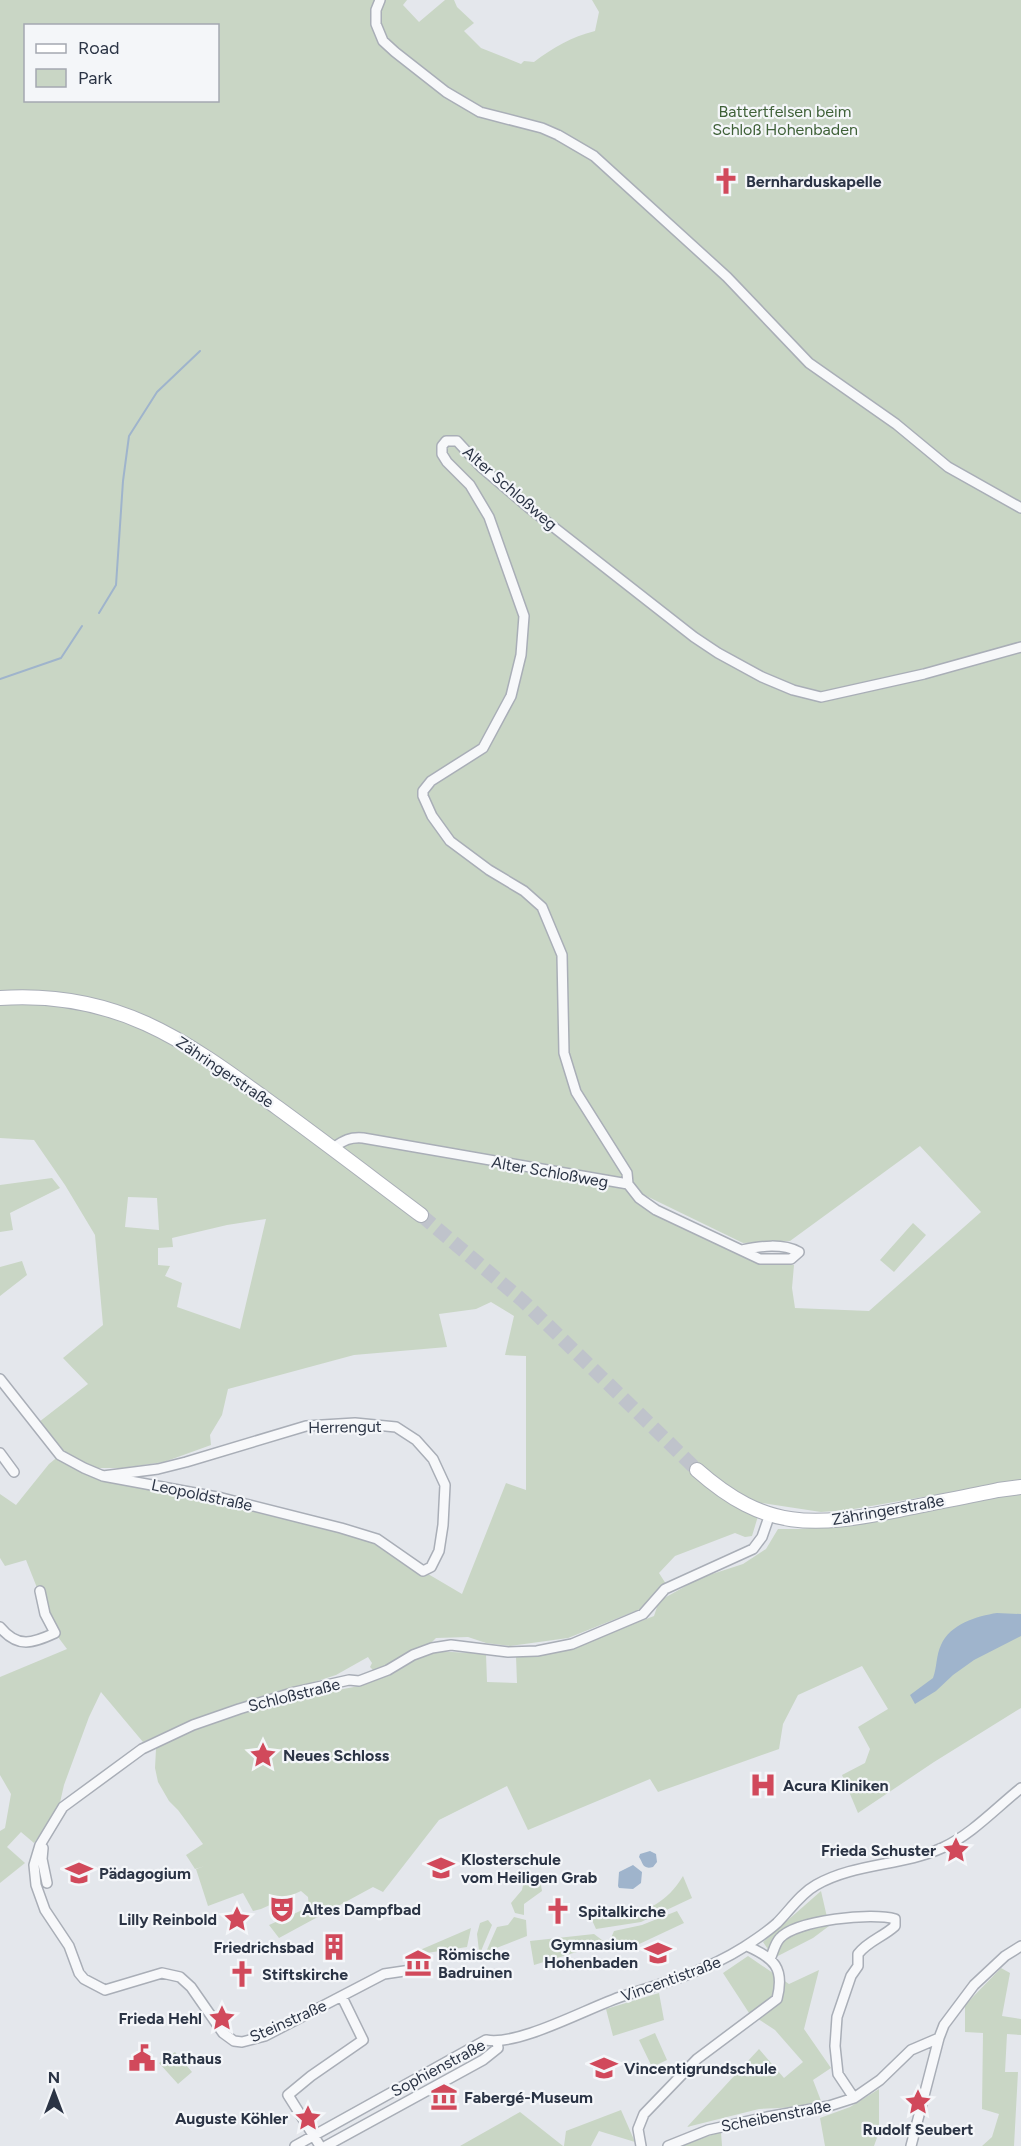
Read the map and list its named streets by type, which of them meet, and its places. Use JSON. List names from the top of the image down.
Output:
{
  "streets": {
    "main road": ["Zähringerstraße"],
    "street": [
      "Alter Schloßweg",
      "Herrengut",
      "Leopoldstraße",
      "Schloßstraße",
      "Vincentistraße",
      "Steinstraße",
      "Sophienstraße",
      "Scheibenstraße"
    ]
  },
  "crossings": [
    ["Alter Schloßweg", "Zähringerstraße"],
    ["Zähringerstraße", "Schloßstraße"],
    ["Herrengut", "Leopoldstraße"],
    ["Schloßstraße", "Steinstraße"],
    ["Vincentistraße", "Sophienstraße"]
  ],
  "parks": ["Battertfelsen beim Schloß Hohenbaden"],
  "places": {
    "church": ["Bernharduskapelle", "Spitalkirche", "Stiftskirche"],
    "place": [
      "Neues Schloss",
      "Frieda Schuster",
      "Lilly Reinbold",
      "Frieda Hehl",
      "Rudolf Seubert",
      "Auguste Köhler"
    ],
    "hospital": ["Acura Kliniken"],
    "school or university": [
      "Klosterschule vom Heiligen Grab",
      "Pädagogium",
      "Gymnasium Hohenbaden",
      "Vincentigrundschule"
    ],
    "theatre": ["Altes Dampfbad"],
    "building": ["Friedrichsbad"],
    "museum": ["Römische Badruinen", "Fabergé-Museum"],
    "public building": ["Rathaus"]
  },
  "legend": ["Road", "Park"],
  "north": "top"
}
